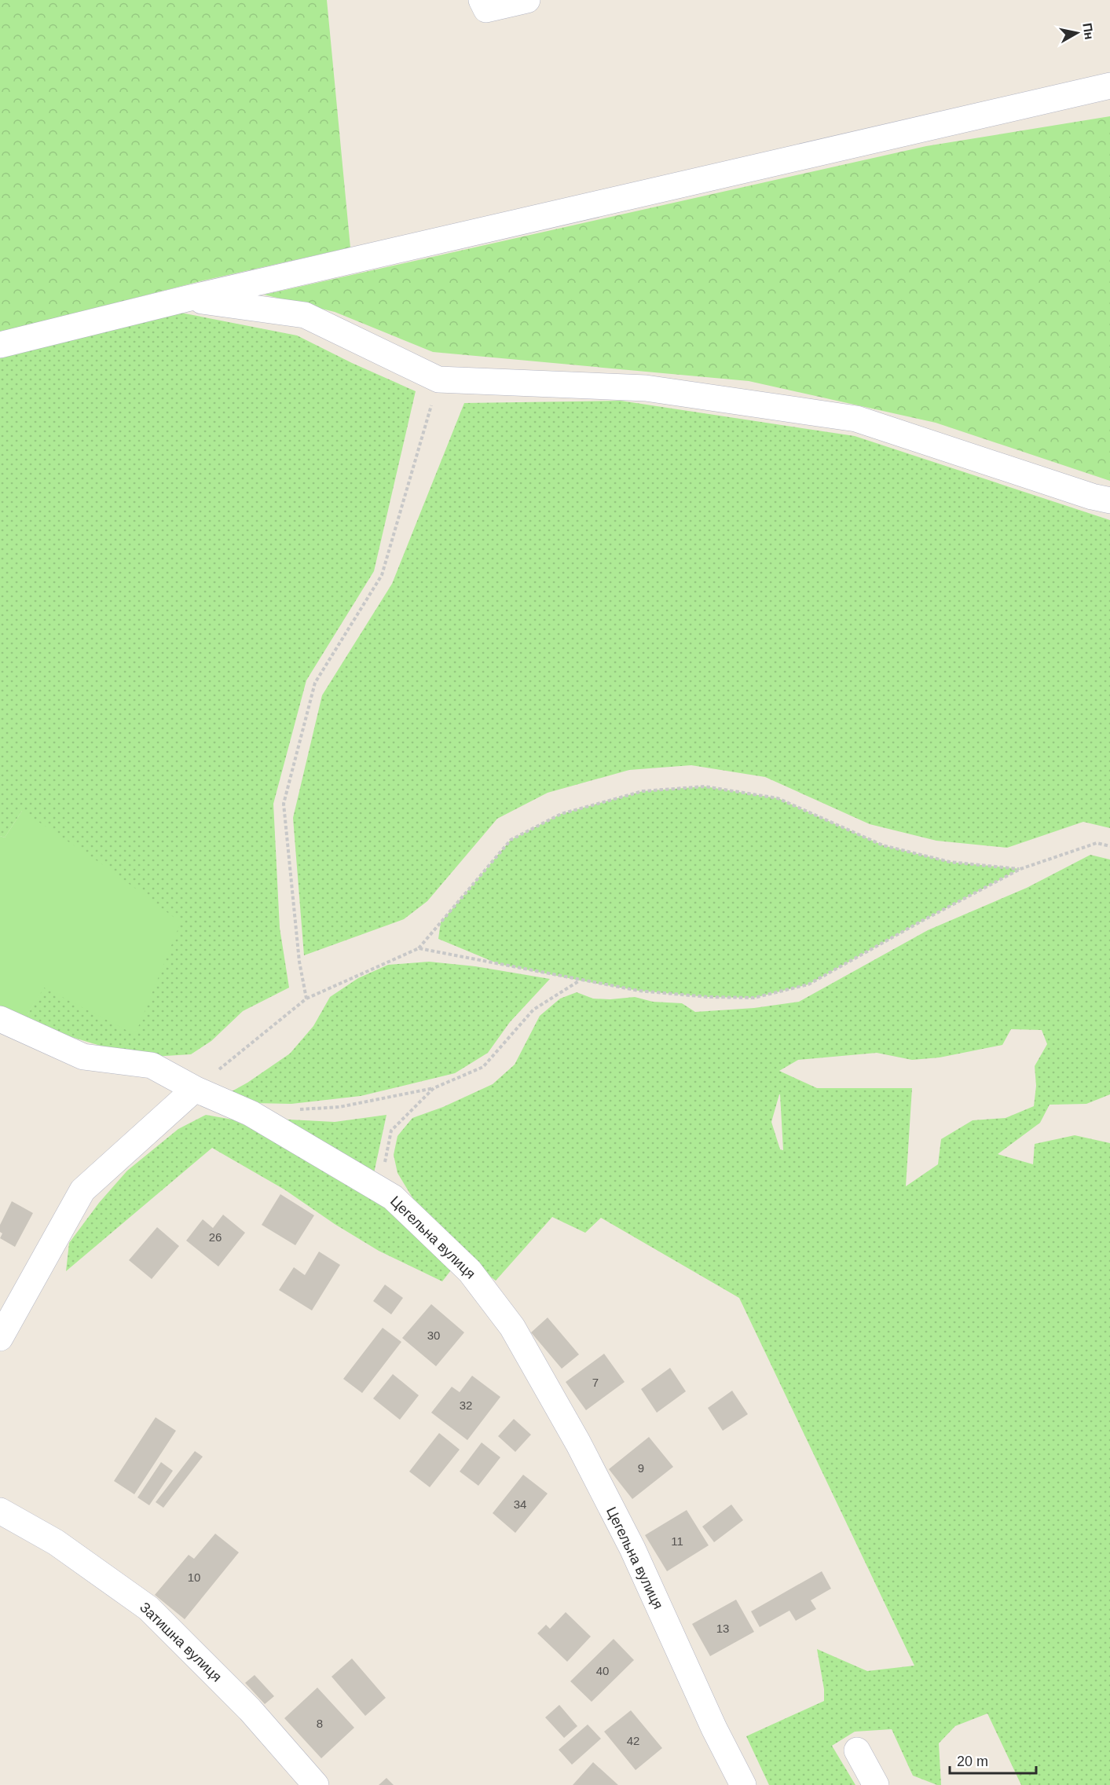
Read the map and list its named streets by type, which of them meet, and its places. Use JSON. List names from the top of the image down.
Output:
{
  "streets": {
    "street": ["Цегельна вулиця", "Затишна вулиця"]
  },
  "house_numbers": [
    "26",
    "30",
    "7",
    "32",
    "9",
    "34",
    "11",
    "10",
    "13",
    "40",
    "8",
    "42"
  ],
  "scale_bar": "20 m",
  "north": "right"
}
